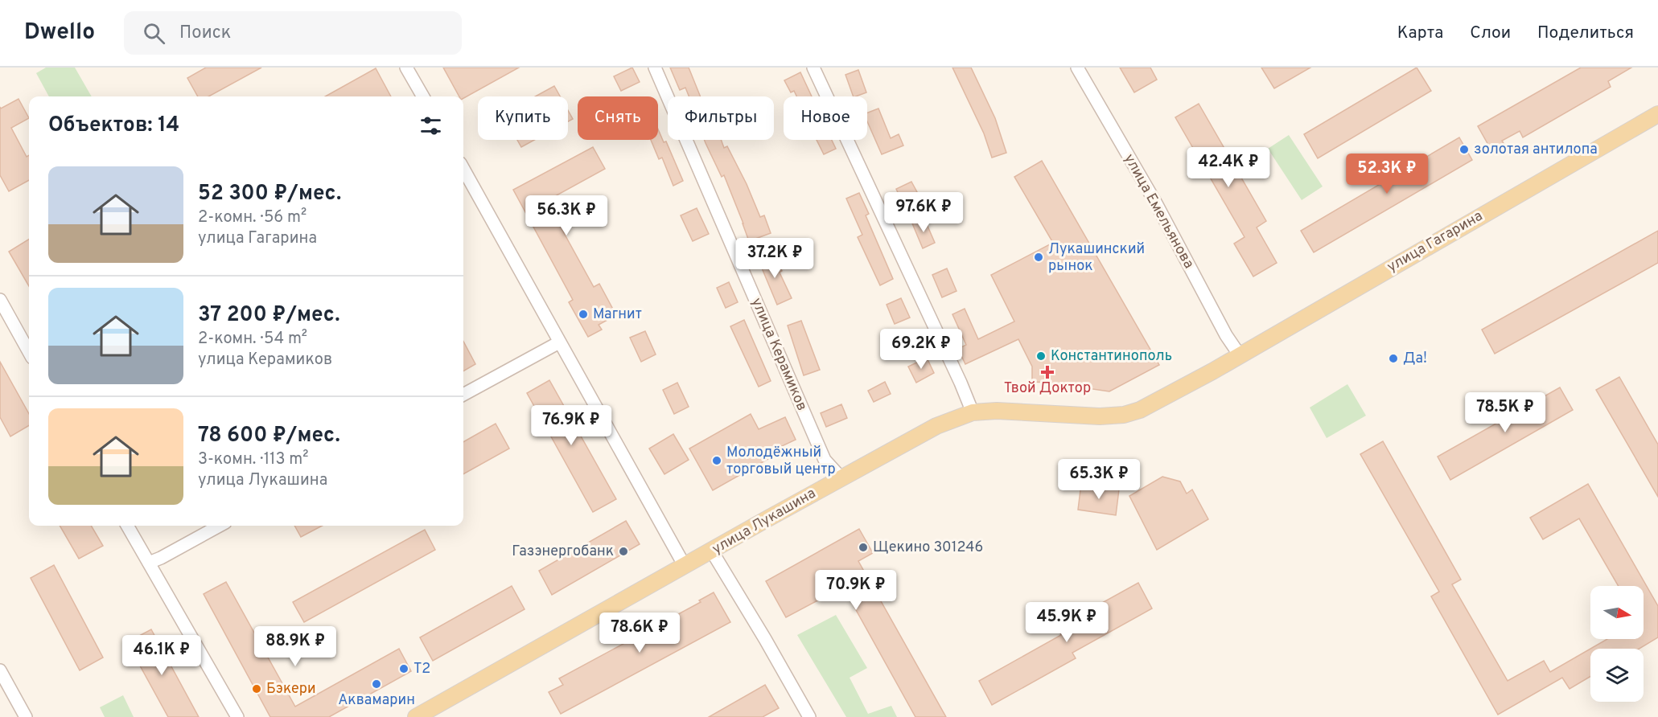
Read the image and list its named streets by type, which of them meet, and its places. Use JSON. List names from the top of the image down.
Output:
{
  "streets": {
    "main road": ["улица Гагарина", "улица Лукашина"],
    "street": ["улица Емельянова", "улица Керамиков"]
  },
  "crossings": [
    ["улица Емельянова", "улица Гагарина"],
    ["улица Гагарина", "улица Лукашина"],
    ["улица Керамиков", "улица Лукашина"]
  ],
  "places": {
    "other": [
      "золотая антилопа",
      "Лукашинский рынок",
      "Магнит",
      "Константинополь",
      "Да!",
      "Молодёжный торговый центр",
      "Щекино 301246",
      "Газэнергобанк",
      "T2",
      "Аквамарин",
      "Бэкери"
    ],
    "health": ["Твой Доктор"]
  },
  "north": "right",
  "page": {
    "header": "Dwello",
    "search": "Поиск",
    "nav": ["Карта", "Слои", "Поделиться"],
    "chip": [
      "Купить",
      "Снять",
      "Фильтры",
      "Новое"
    ],
    "heading": "Объектов: 14",
    "price": [
      "42.4K ₽",
      "52.3K ₽",
      "97.6K ₽",
      "56.3K ₽",
      "37.2K ₽",
      "69.2K ₽",
      "78.5K ₽",
      "76.9K ₽",
      "65.3K ₽",
      "70.9K ₽",
      "45.9K ₽",
      "78.6K ₽",
      "88.9K ₽",
      "46.1K ₽"
    ],
    "list": [
      {
        "name": "52 300 ₽/мес.",
        "note": "2-комн. · 56 m² · улица Гагарина"
      },
      {
        "name": "37 200 ₽/мес.",
        "note": "2-комн. · 54 m² · улица Керамиков"
      },
      {
        "name": "78 600 ₽/мес.",
        "note": "3-комн. · 113 m² · улица Лукашина"
      }
    ]
  }
}
